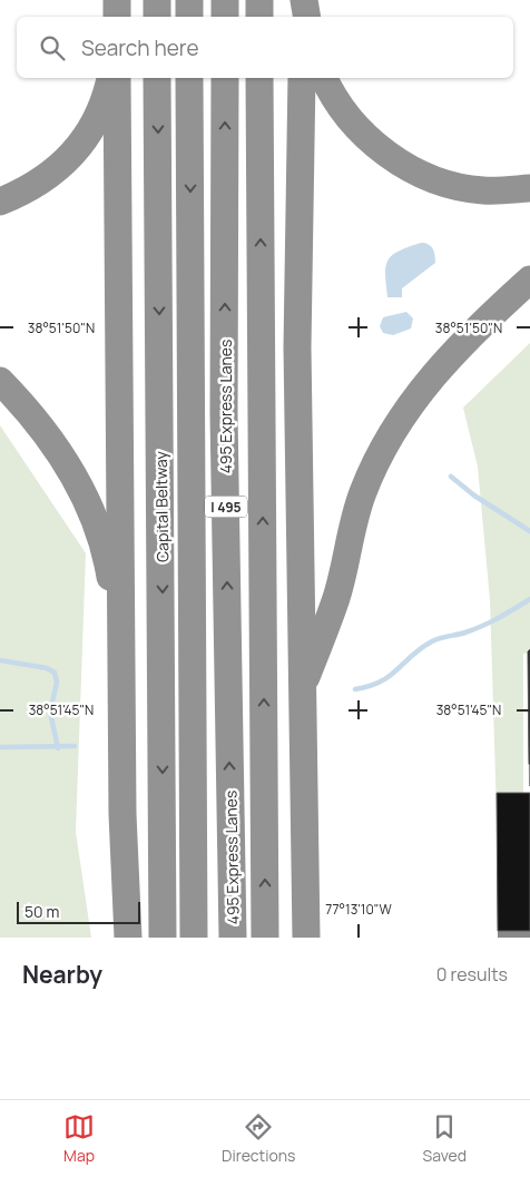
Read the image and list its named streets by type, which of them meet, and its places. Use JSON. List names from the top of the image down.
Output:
{
  "streets": {
    "highway": ["495 Express Lanes", "Capital Beltway", "I 495"]
  },
  "scale_bar": "50 m",
  "page": {
    "search": "Search here",
    "scale": "50 m",
    "heading": ["Nearby", "0 results"],
    "nav": ["Map", "Directions", "Saved"]
  },
  "coordinates": ["38°51'50\"N", "38°51'45\"N", "77°13'10\"W"]
}
